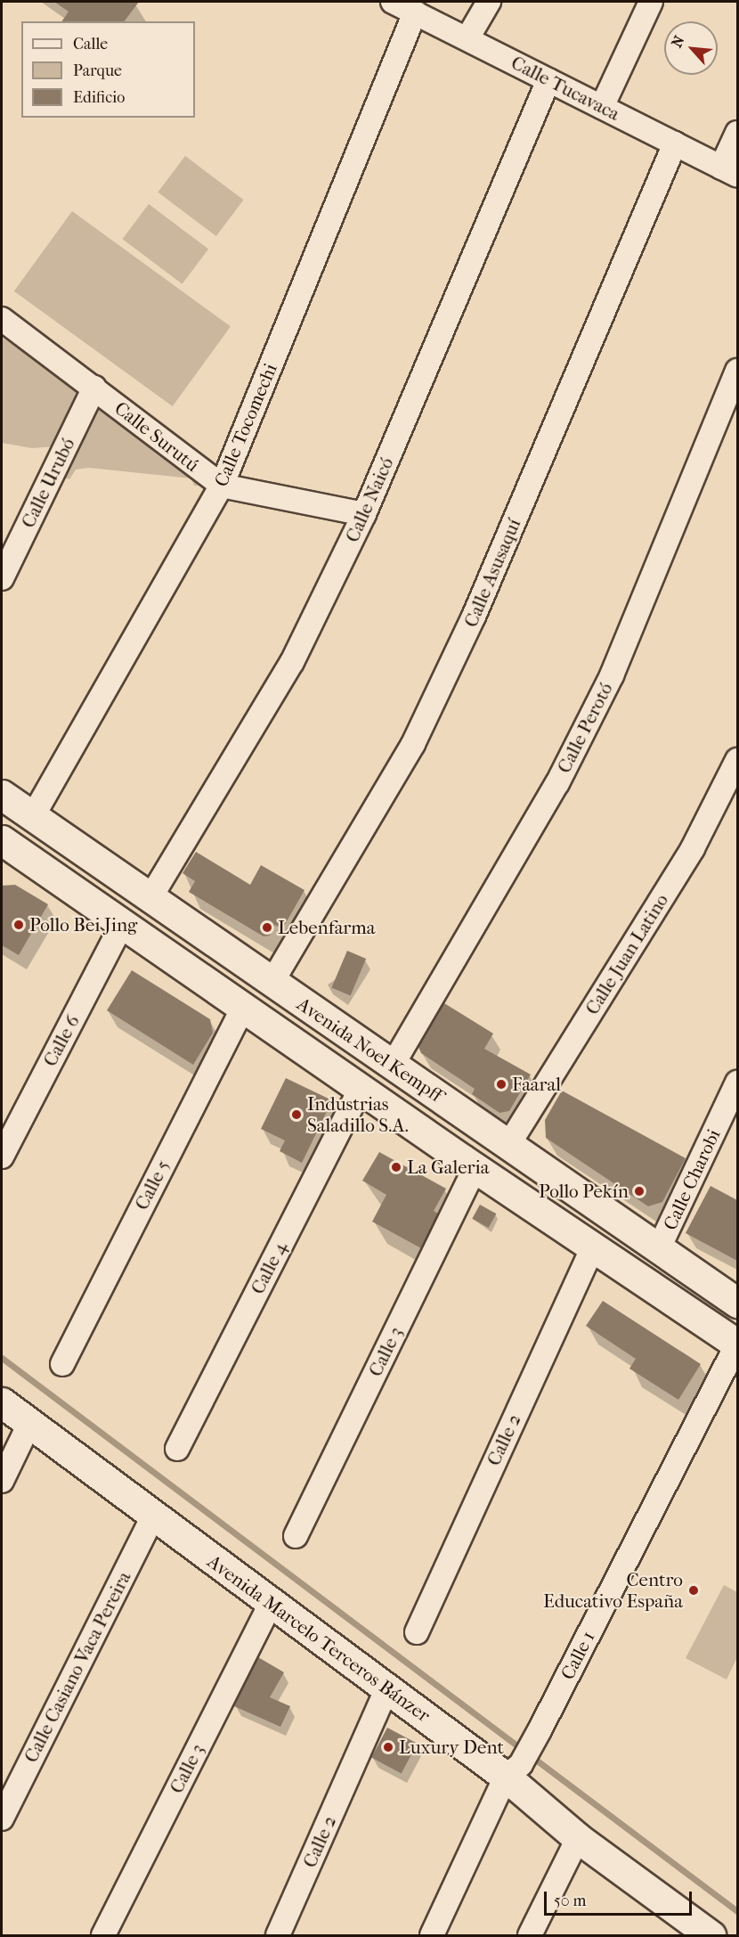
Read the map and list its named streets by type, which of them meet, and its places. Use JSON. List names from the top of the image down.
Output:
{
  "streets": {
    "main road": ["Avenida Noel Kempff", "Avenida Marcelo Terceros Bánzer"],
    "street": [
      "Calle Tucavaca",
      "Calle Tocomechi",
      "Calle Surutú",
      "Calle Urubó",
      "Calle Naicó",
      "Calle Asusaquí",
      "Calle Perotó",
      "Calle Juan Latino",
      "Calle 6",
      "Calle Charobi",
      "Calle 5",
      "Calle 4",
      "Calle 3",
      "Calle 2",
      "Calle 1",
      "Calle Casiano Vaca Pereira"
    ]
  },
  "crossings": [
    ["Calle Tucavaca", "Calle Tocomechi"],
    ["Calle Tucavaca", "Calle Naicó"],
    ["Calle Tucavaca", "Calle Asusaquí"],
    ["Calle Tocomechi", "Calle Surutú"],
    ["Calle Tocomechi", "Avenida Noel Kempff"],
    ["Calle Surutú", "Calle Urubó"],
    ["Calle Surutú", "Calle Naicó"],
    ["Calle Naicó", "Avenida Noel Kempff"],
    ["Calle Asusaquí", "Avenida Noel Kempff"],
    ["Calle Perotó", "Avenida Noel Kempff"],
    ["Calle Juan Latino", "Avenida Noel Kempff"],
    ["Calle 6", "Avenida Noel Kempff"],
    ["Avenida Noel Kempff", "Calle Charobi"],
    ["Avenida Noel Kempff", "Calle 5"],
    ["Avenida Noel Kempff", "Calle 4"],
    ["Avenida Noel Kempff", "Calle 3"],
    ["Avenida Noel Kempff", "Calle 2"],
    ["Avenida Noel Kempff", "Calle 1"],
    ["Calle 3", "Avenida Marcelo Terceros Bánzer"],
    ["Calle 2", "Avenida Marcelo Terceros Bánzer"],
    ["Avenida Marcelo Terceros Bánzer", "Calle 1"],
    ["Avenida Marcelo Terceros Bánzer", "Calle Casiano Vaca Pereira"]
  ],
  "places": [
    "Pollo Bei Jing",
    "Lebenfarma",
    "Faaral",
    "Industrias Saladillo S.A.",
    "La Galeria",
    "Pollo Pekín",
    "Centro Educativo España",
    "Luxury Dent"
  ],
  "legend": ["Calle", "Parque", "Edificio"],
  "scale_bar": "50 m",
  "north": "top left"
}
